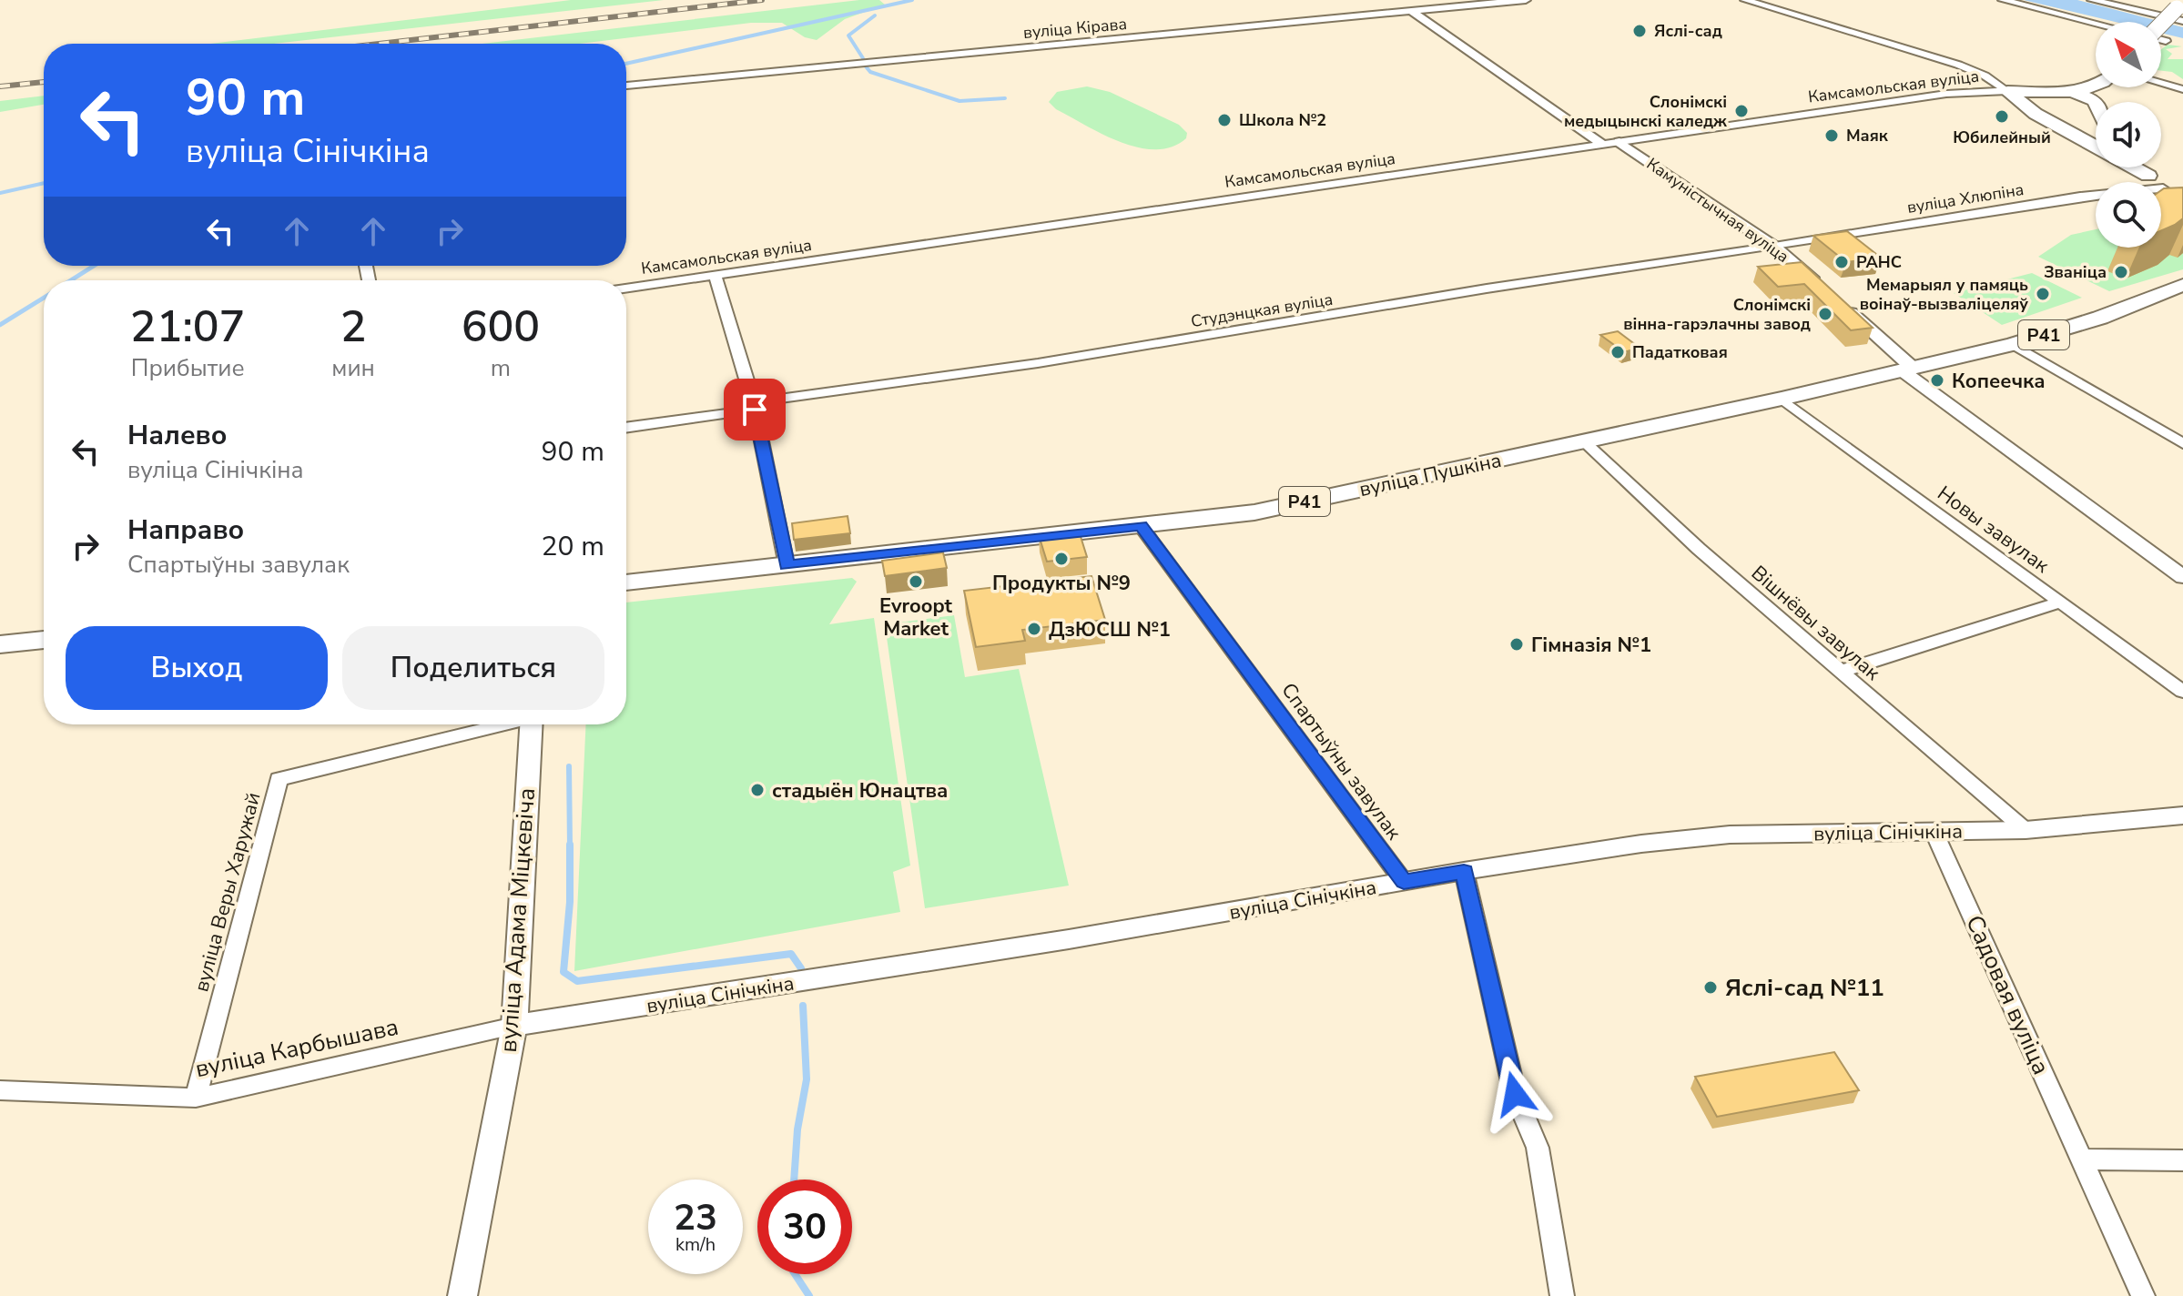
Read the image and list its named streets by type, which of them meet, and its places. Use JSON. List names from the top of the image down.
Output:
{
  "streets": {
    "main road": ["Р41", "вуліца Пушкіна"],
    "street": [
      "вуліца Кірава",
      "Камсамольская вуліца",
      "вуліца Хлюпіна",
      "Камуністычная вуліца",
      "Студэнцкая вуліца",
      "Новы завулак",
      "Вішнёвы завулак",
      "Спартыўны завулак",
      "вуліца Сінічкіна",
      "вуліца Веры Харужай",
      "вуліца Адама Міцкевіча",
      "Садовая вуліца",
      "вуліца Карбышава"
    ]
  },
  "crossings": [
    ["Камсамольская вуліца", "Камуністычная вуліца"],
    ["вуліца Хлюпіна", "Камуністычная вуліца"],
    ["вуліца Хлюпіна", "Студэнцкая вуліца"],
    ["Камуністычная вуліца", "Студэнцкая вуліца"],
    ["Камуністычная вуліца", "вуліца Пушкіна"],
    ["вуліца Пушкіна", "Новы завулак"],
    ["вуліца Пушкіна", "Вішнёвы завулак"],
    ["вуліца Пушкіна", "Спартыўны завулак"],
    ["Вішнёвы завулак", "вуліца Сінічкіна"],
    ["Спартыўны завулак", "вуліца Сінічкіна"],
    ["вуліца Сінічкіна", "вуліца Адама Міцкевіча"],
    ["вуліца Сінічкіна", "Садовая вуліца"],
    ["вуліца Сінічкіна", "вуліца Карбышава"],
    ["вуліца Веры Харужай", "вуліца Карбышава"],
    ["вуліца Адама Міцкевіча", "вуліца Карбышава"]
  ],
  "places": [
    "Яслі-сад",
    "Слонімскі медыцынскі каледж",
    "Юбилейный",
    "Школа №2",
    "Маяк",
    "РАНС",
    "Званіца",
    "Мемарыял у памяць воінаў-вызваліцеляў",
    "Слонімскі вінна-гарэлачны завод",
    "Падатковая",
    "Копеечка",
    "Продукты №9",
    "Evroopt Market",
    "ДзЮСШ №1",
    "Гімназія №1",
    "стадыён Юнацтва",
    "Яслі-сад №11"
  ],
  "north": "top left",
  "page": {
    "turn": ["90 m", "вуліца Сінічкіна"],
    "eta": [
      "21:07",
      "Прибытие",
      "2",
      "мин",
      "600",
      "m"
    ],
    "list": [
      {
        "name": "Налево",
        "note": "вуліца Сінічкіна",
        "value": "90 m"
      },
      {
        "name": "Направо",
        "note": "Спартыўны завулак",
        "value": "20 m"
      }
    ],
    "buttons": ["Выход", "Поделиться"],
    "speed": "23 km/h",
    "limit": "30"
  }
}
